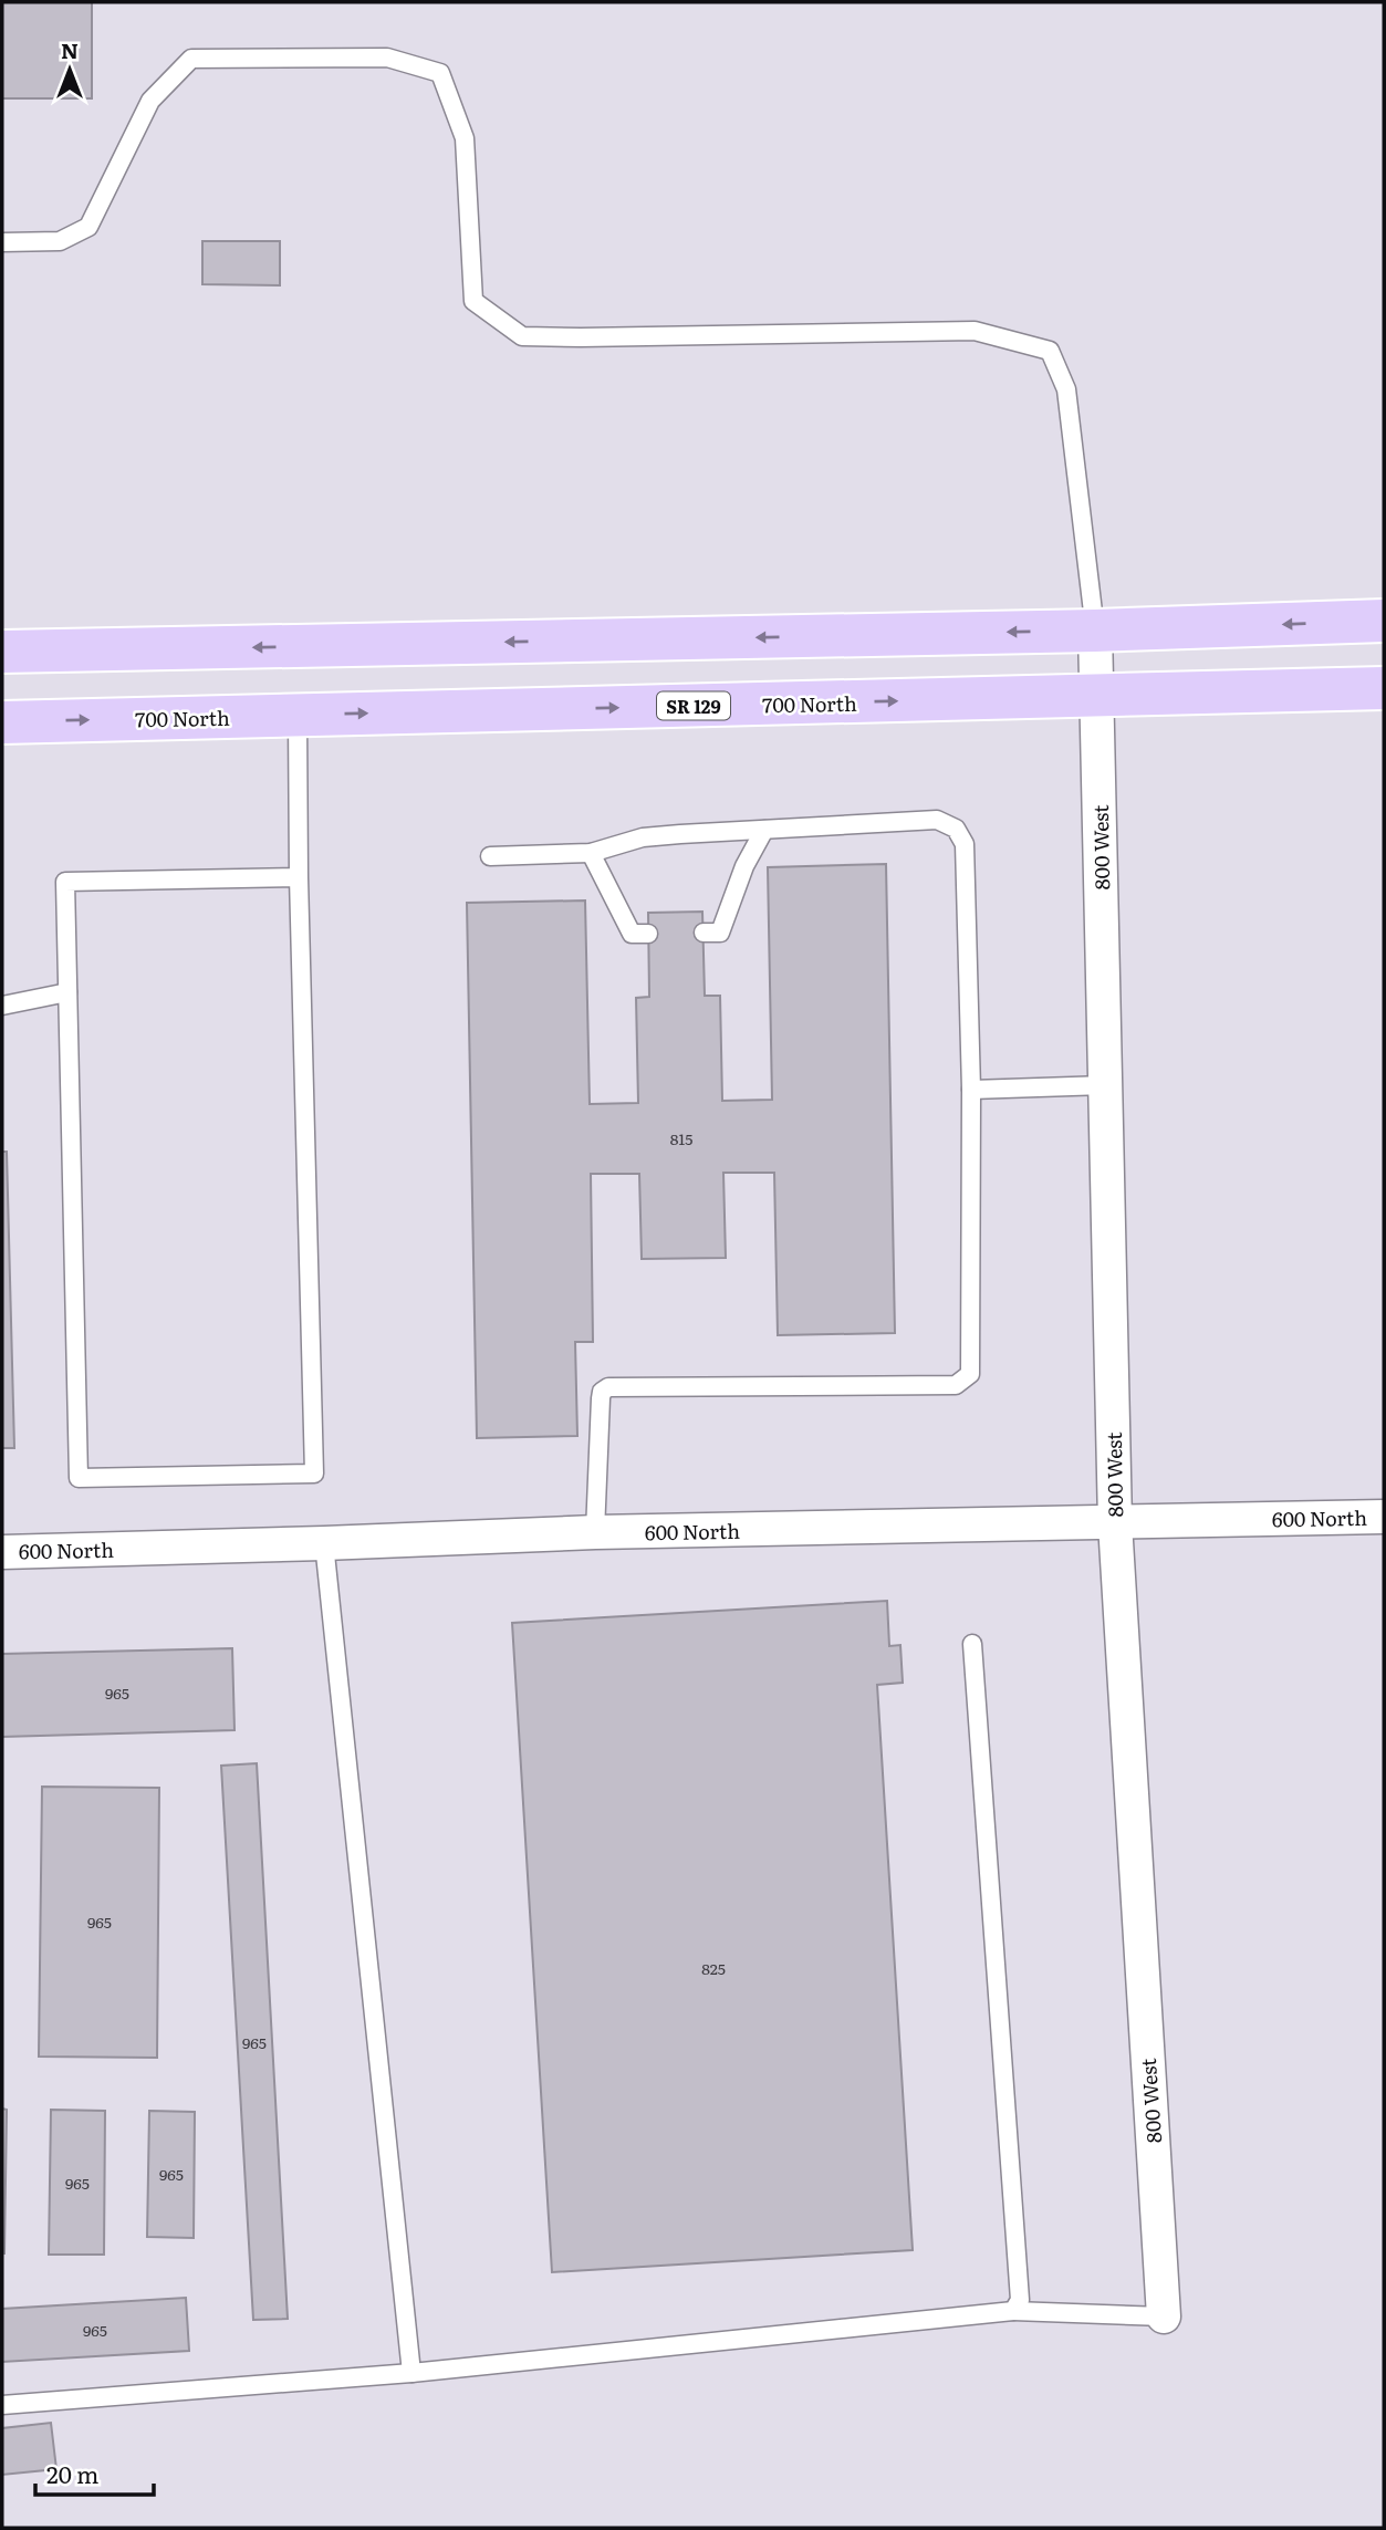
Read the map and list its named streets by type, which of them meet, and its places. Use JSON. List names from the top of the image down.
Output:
{
  "streets": {
    "main road": ["700 North", "SR 129"],
    "street": ["800 West", "600 North"]
  },
  "crossings": [
    ["700 North", "800 West"],
    ["800 West", "600 North"]
  ],
  "house_numbers": [
    "815",
    "965",
    "965",
    "825",
    "965",
    "965",
    "965",
    "965"
  ],
  "scale_bar": "20 m",
  "north": "top"
}
